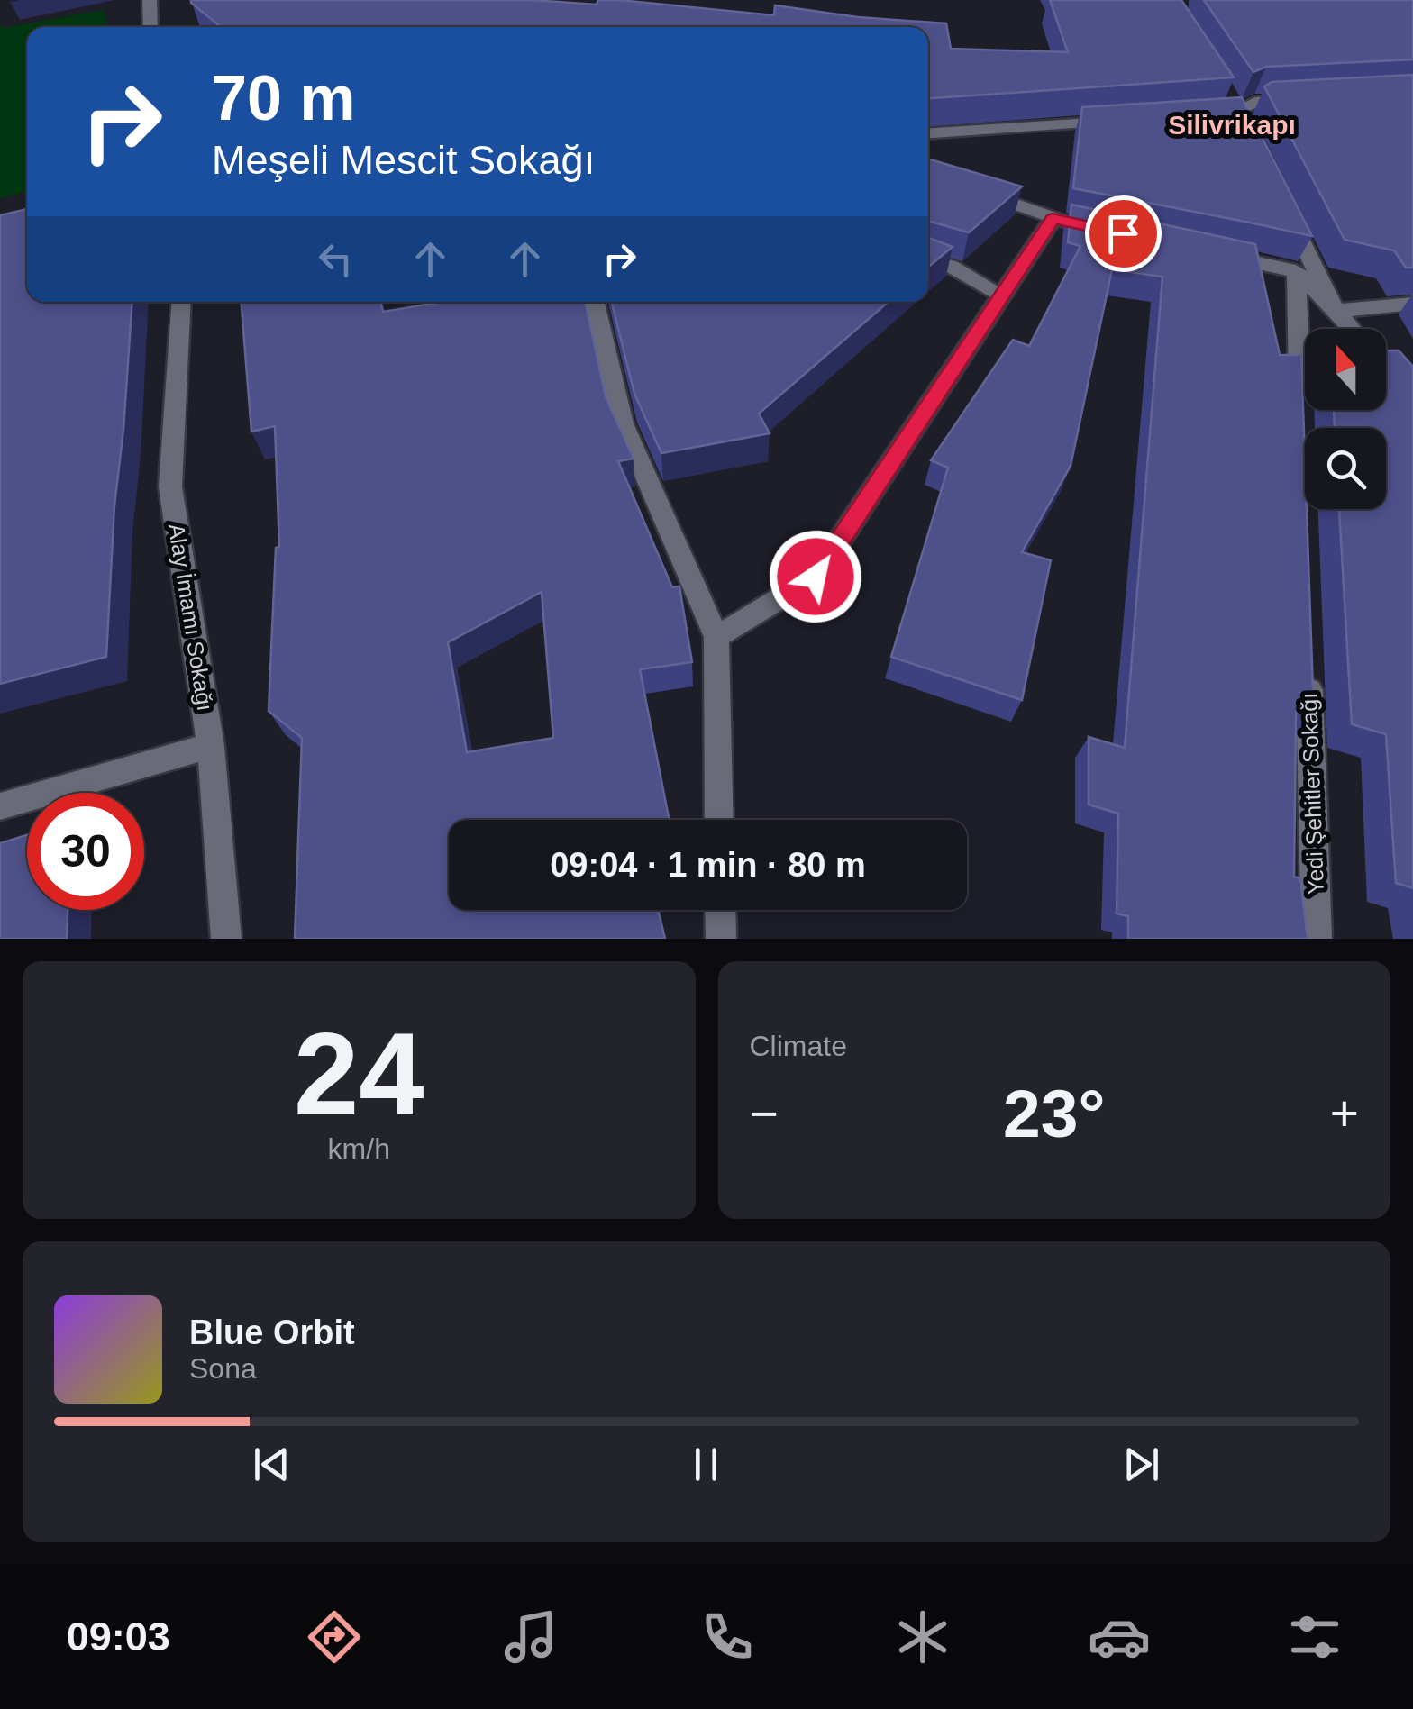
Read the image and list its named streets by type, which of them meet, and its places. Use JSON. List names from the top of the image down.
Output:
{
  "streets": {
    "street": ["Alay İmamı Sokağı", "Yedi Şehitler Sokağı"]
  },
  "districts": ["Silivrikapı"],
  "north": "top",
  "page": {
    "turn": ["70 m", "Meşeli Mescit Sokağı"],
    "limit": "30",
    "trip": "09:04 · 1 min · 80 m",
    "tile": [
      ["24", "km/h"],
      "Climate"
    ],
    "heat": ["−", "23°", "+"],
    "song": ["Blue Orbit", "Sona"],
    "tabs": "09:03"
  }
}
